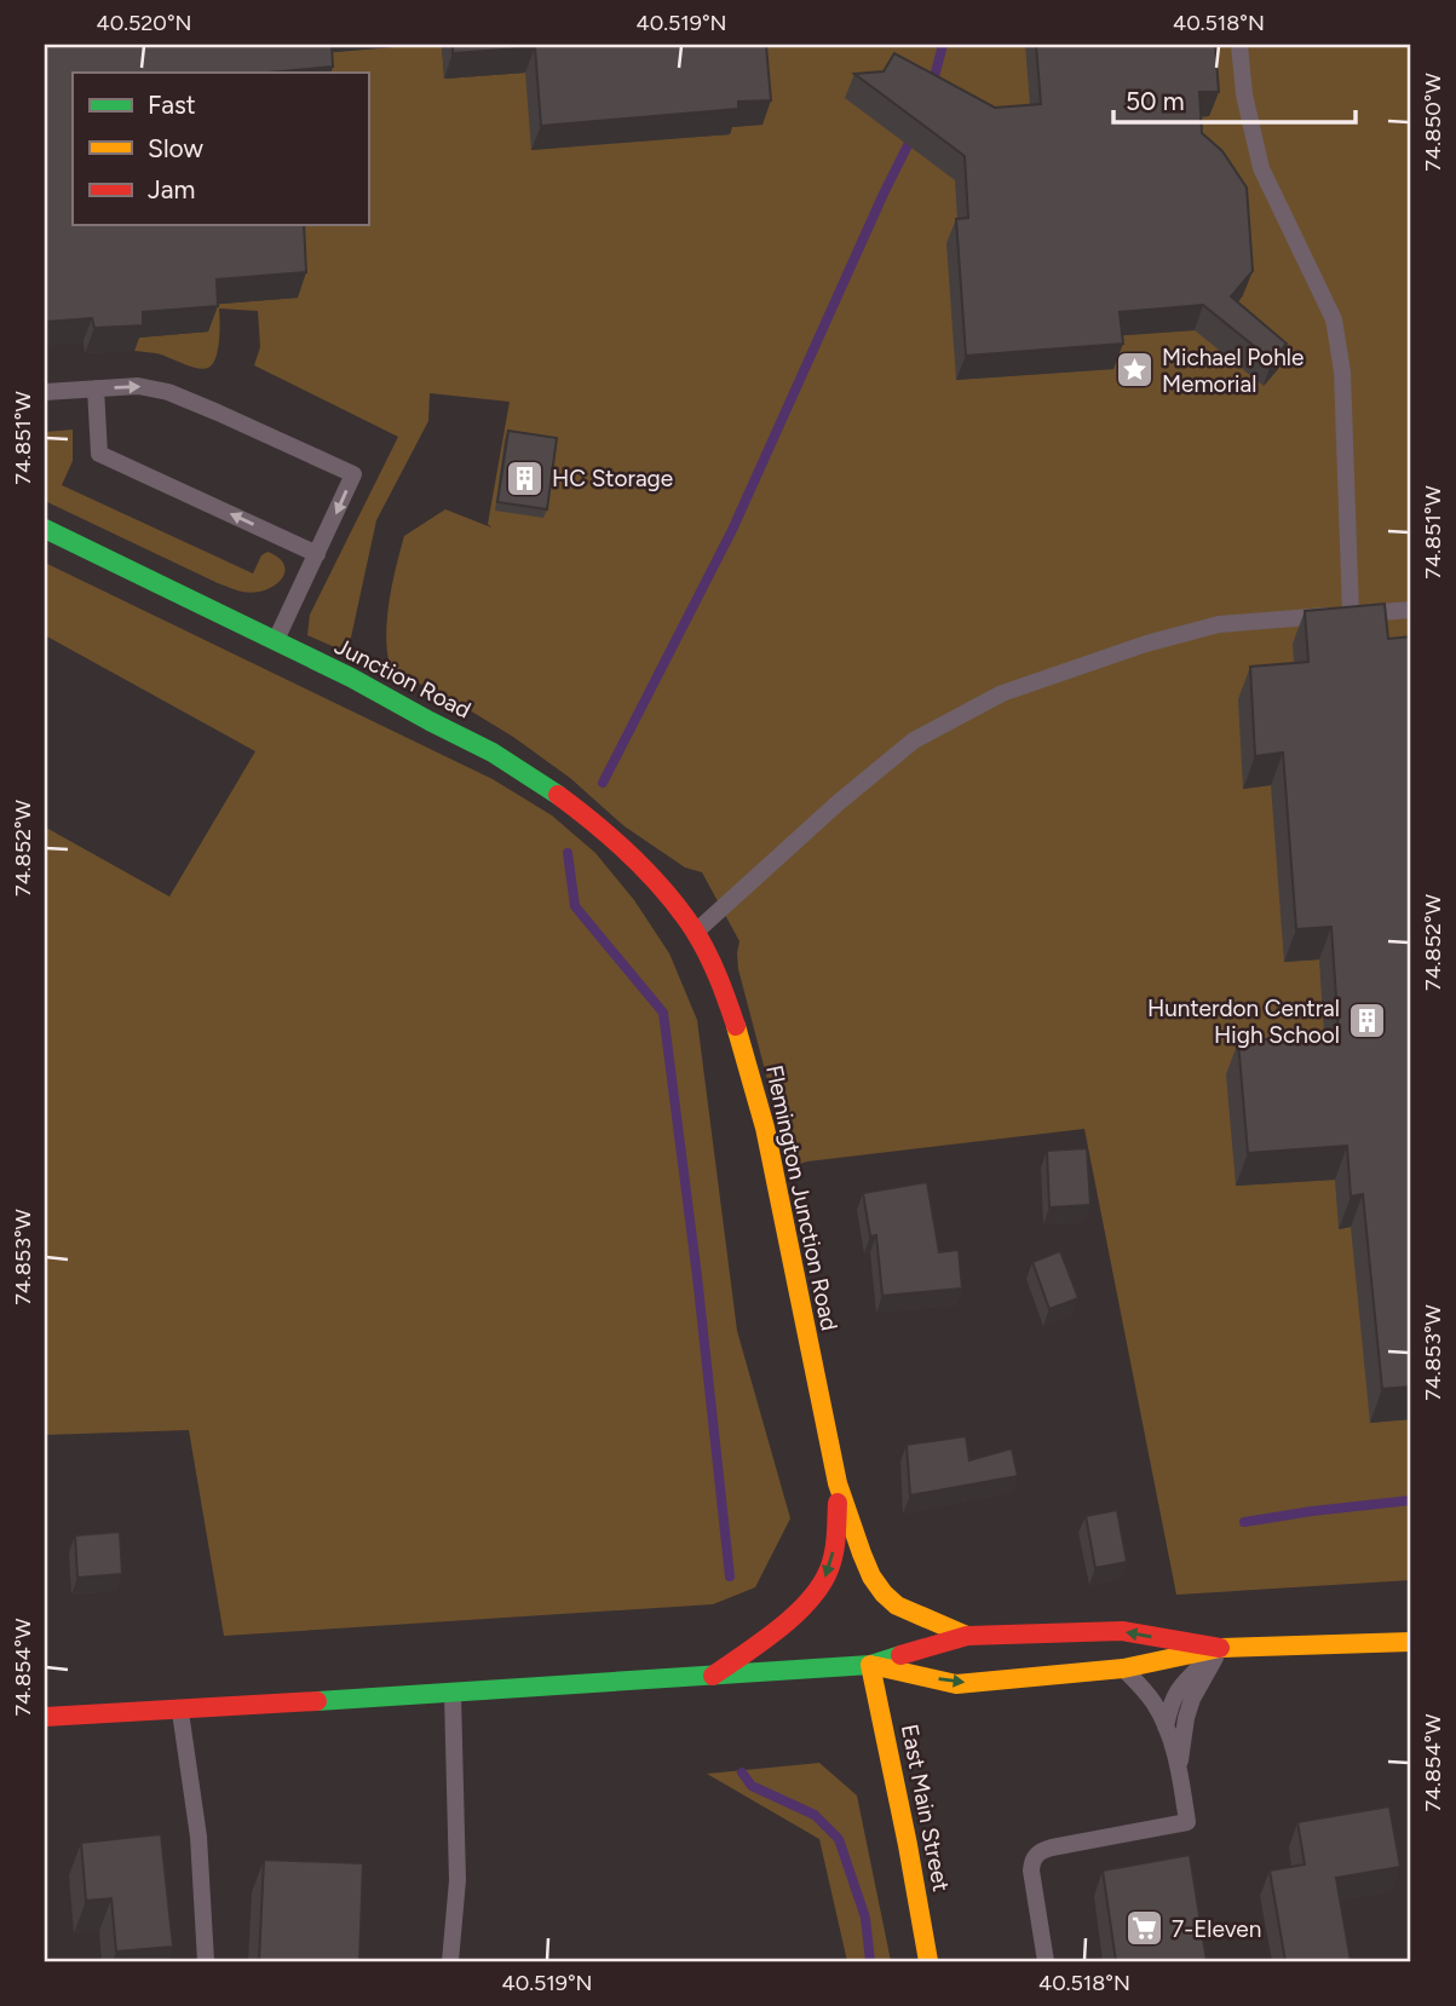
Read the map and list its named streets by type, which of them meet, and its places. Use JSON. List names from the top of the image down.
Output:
{
  "streets": {
    "main road": ["Junction Road", "Flemington Junction Road", "East Main Street"]
  },
  "crossings": [
    ["Junction Road", "Flemington Junction Road"]
  ],
  "places": {
    "place": ["Michael Pohle Memorial"],
    "building": ["HC Storage", "Hunterdon Central High School"],
    "supermarket": ["7-Eleven"]
  },
  "legend": ["Fast", "Slow", "Jam"],
  "scale_bar": "50 m",
  "coordinates": [
    "40.520°N",
    "40.519°N",
    "40.518°N",
    "74.850°W",
    "74.851°W",
    "74.852°W",
    "74.853°W",
    "74.854°W"
  ]
}
